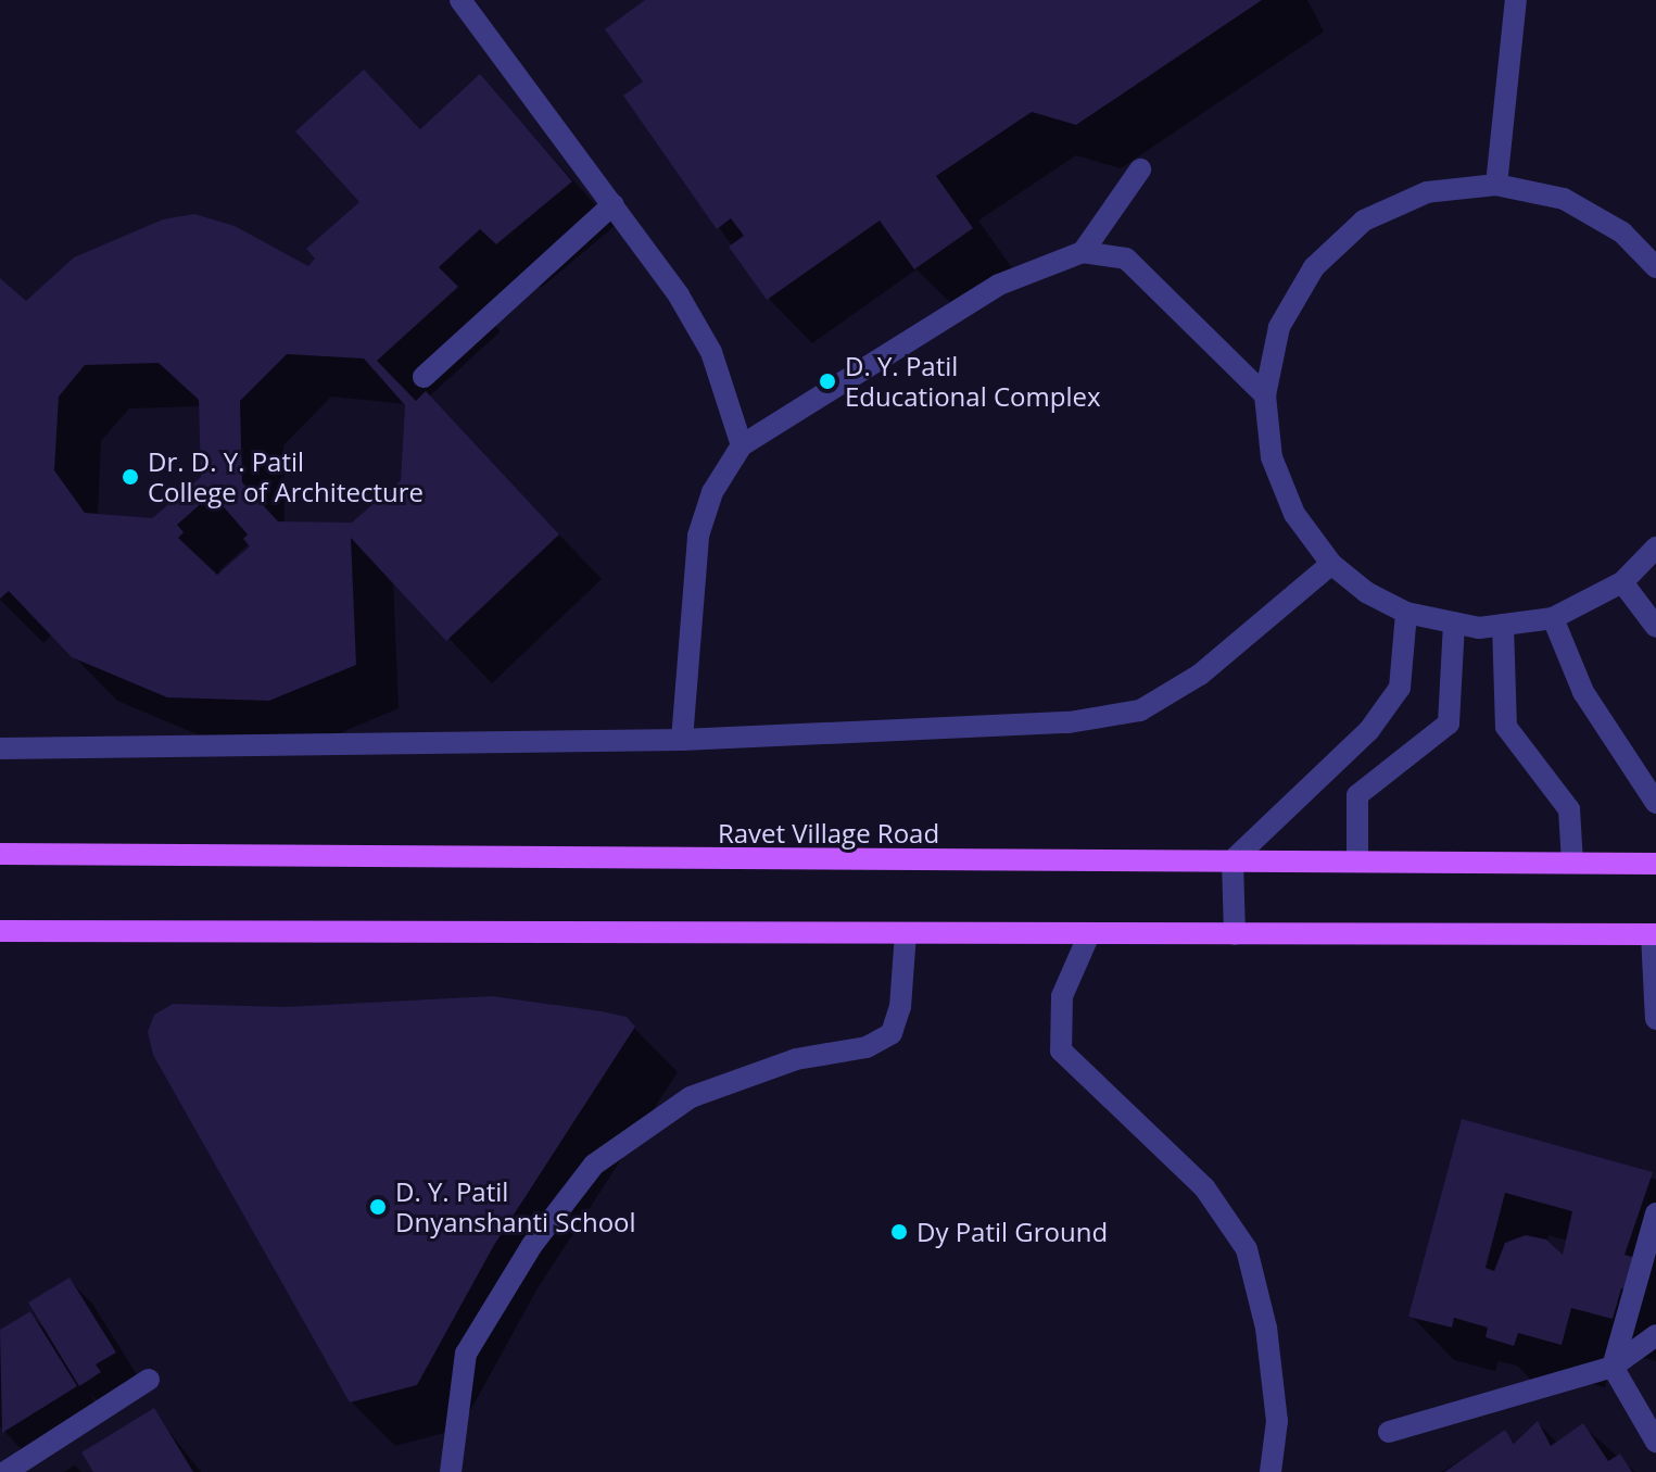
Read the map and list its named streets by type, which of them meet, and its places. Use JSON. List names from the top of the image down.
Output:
{
  "streets": {
    "main road": ["Ravet Village Road"]
  },
  "places": [
    "D. Y. Patil Educational Complex",
    "Dr. D. Y. Patil College of Architecture",
    "D. Y. Patil Dnyanshanti School",
    "Dy Patil Ground"
  ]
}
